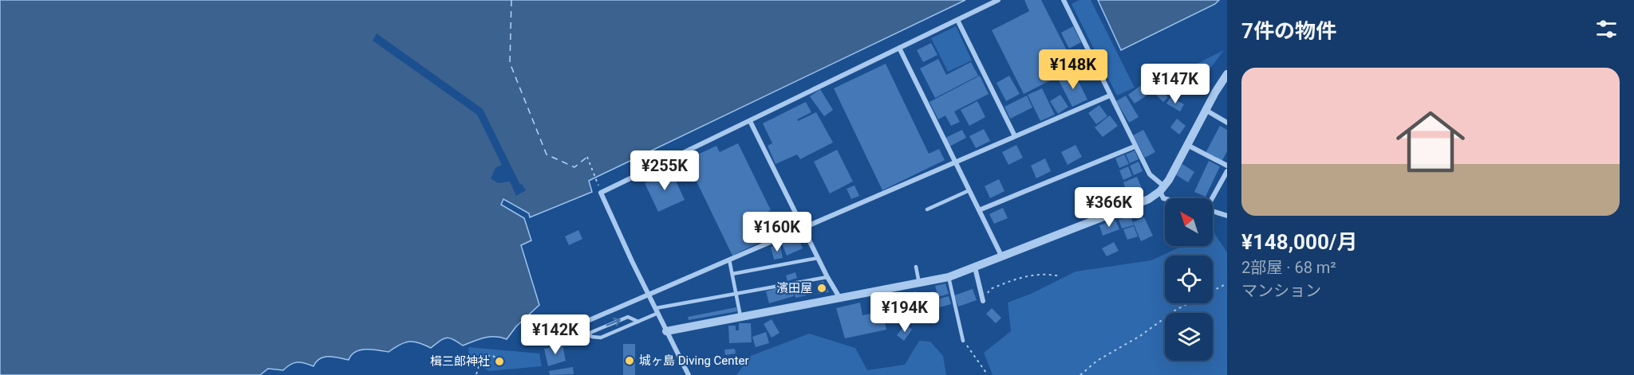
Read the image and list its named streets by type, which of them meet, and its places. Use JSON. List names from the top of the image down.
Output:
{
  "places": ["濱田屋", "城ヶ島 Diving Center", "楫三郎神社"],
  "north": "top left",
  "page": {
    "heading": "7件の物件",
    "price": [
      "¥148K",
      "¥147K",
      "¥255K",
      "¥366K",
      "¥160K",
      "¥194K",
      "¥142K"
    ],
    "list": [
      {
        "name": "¥148,000/月",
        "note": "2部屋 · 68 m² · マンション"
      }
    ]
  }
}
